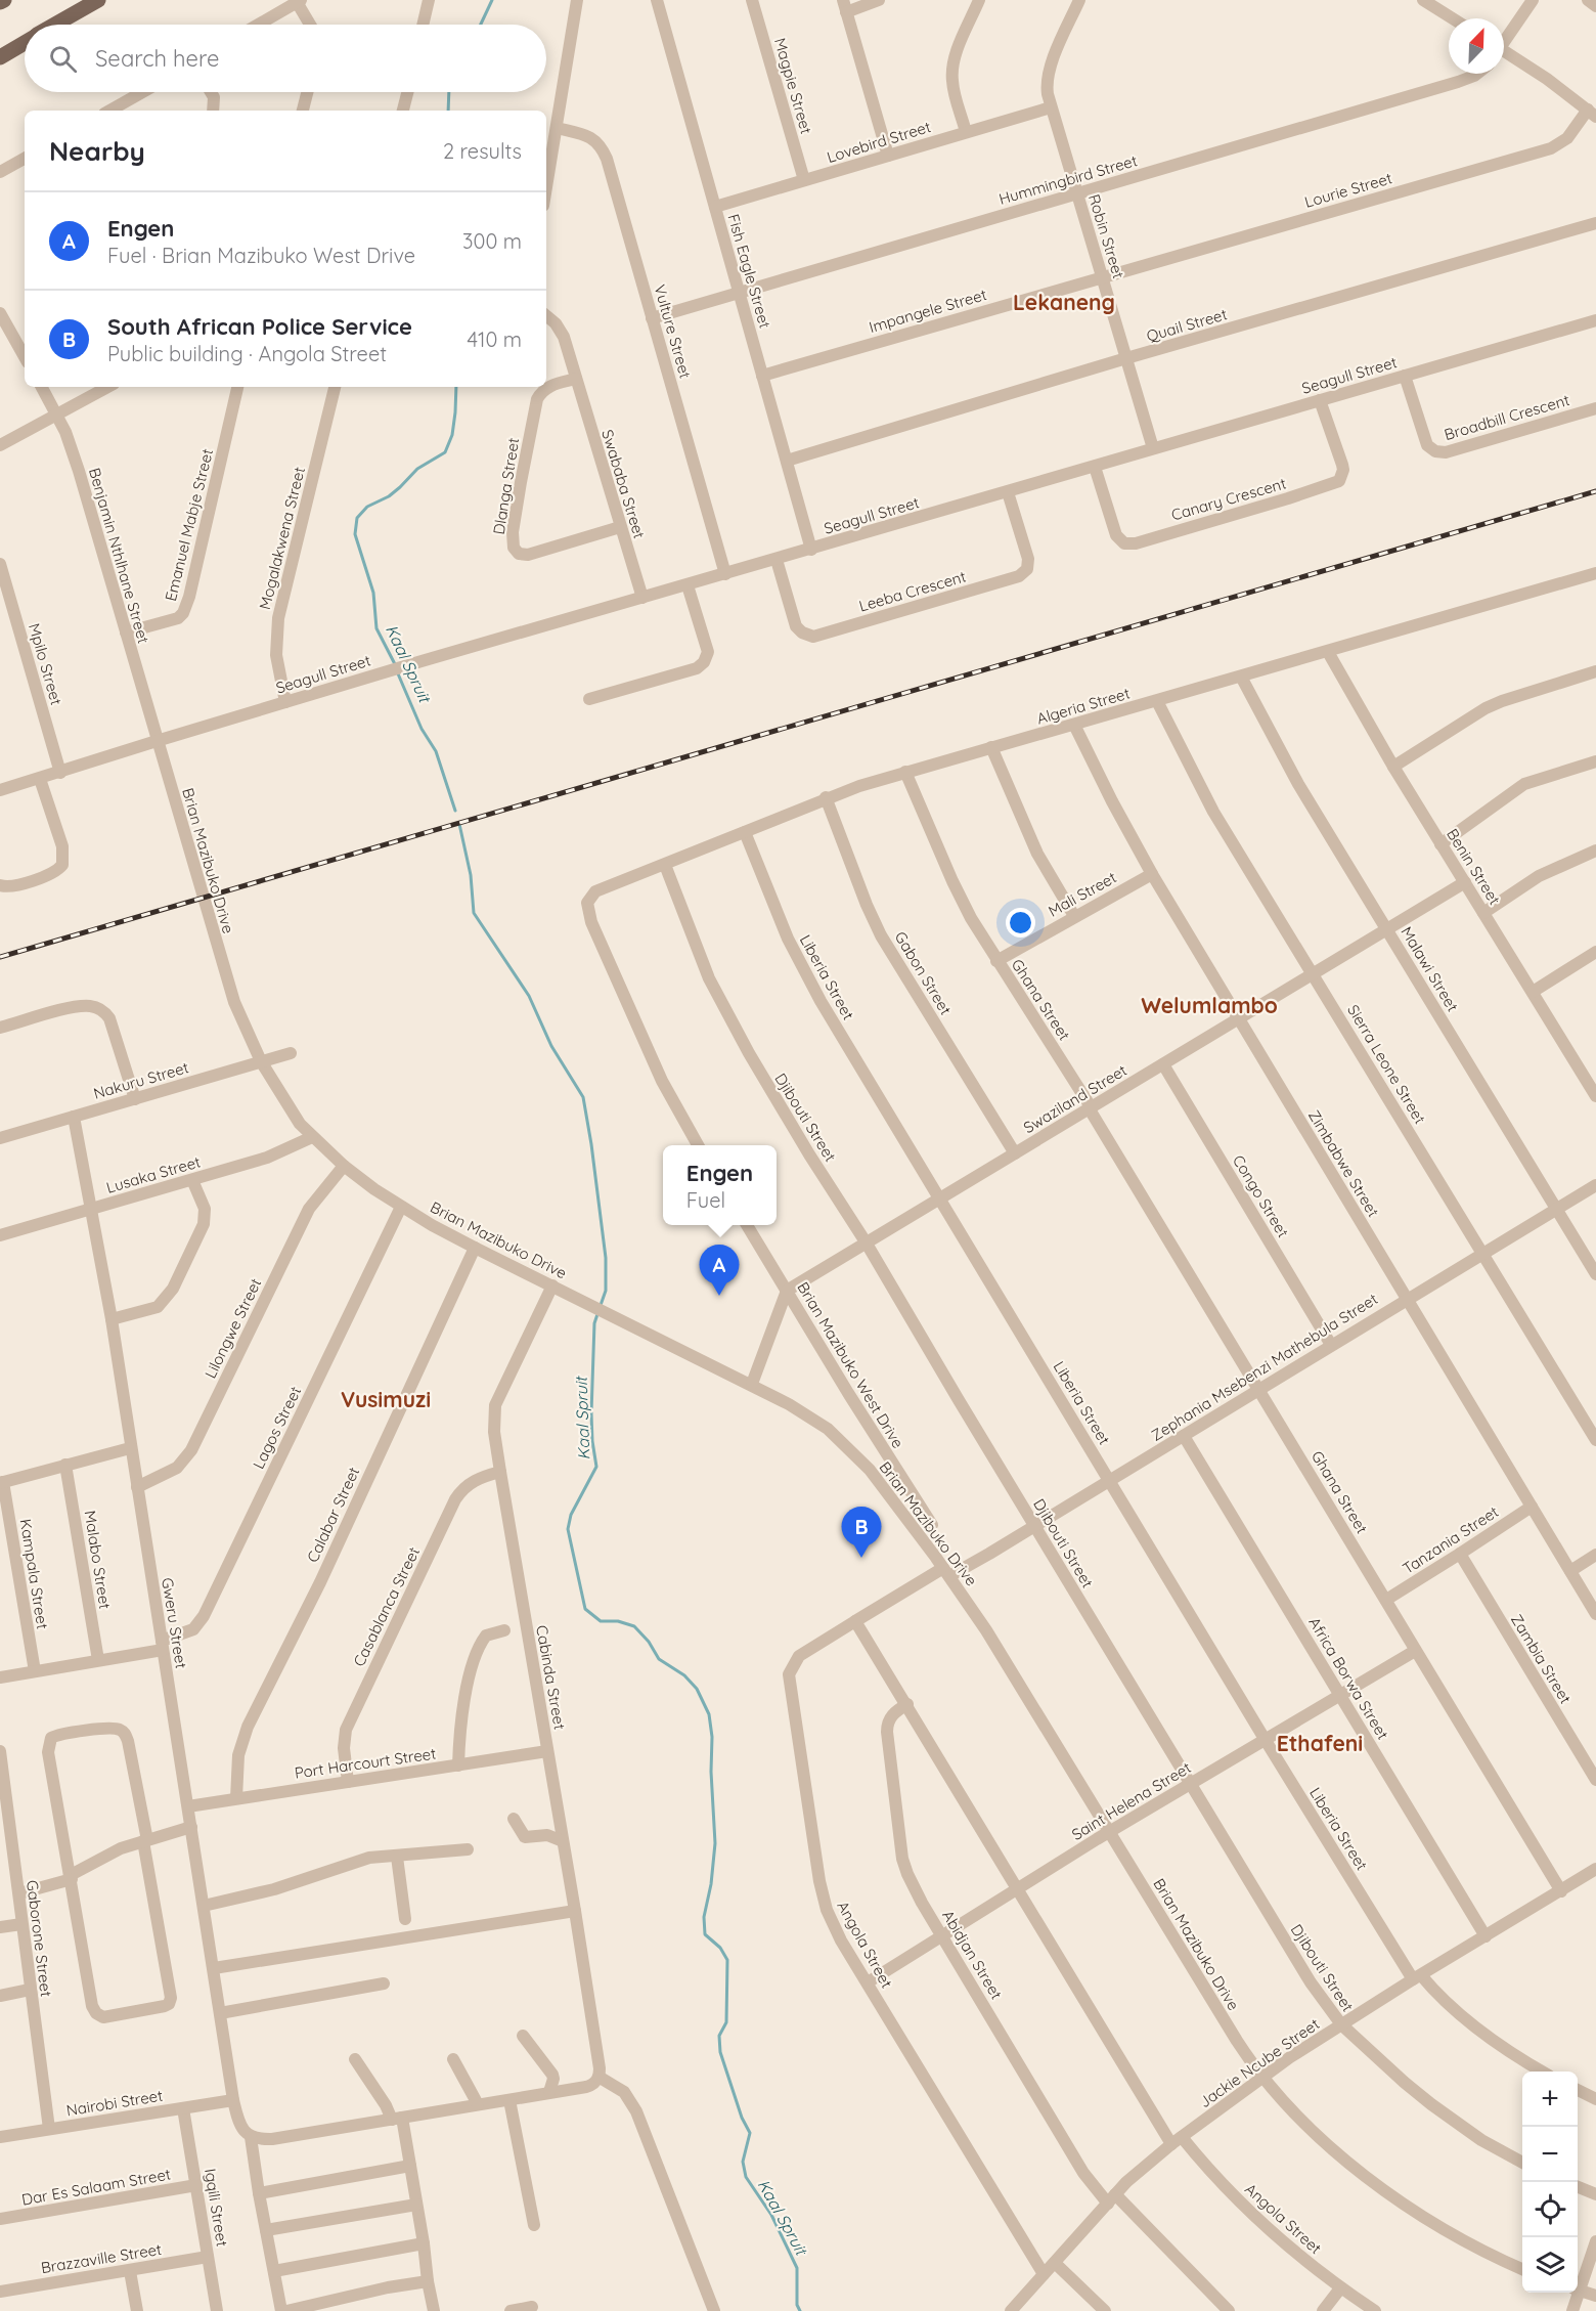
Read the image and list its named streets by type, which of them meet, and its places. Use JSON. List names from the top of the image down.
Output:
{
  "streets": {
    "street": [
      "Magpie Street",
      "Lovebird Street",
      "Hummingbird Street",
      "Lourie Street",
      "Robin Street",
      "Fish Eagle Street",
      "Impangele Street",
      "Quail Street",
      "Vulture Street",
      "Seagull Street",
      "Broadbill Crescent",
      "Swababa Street",
      "Dlanga Street",
      "Canary Crescent",
      "Emanuel Mabje Street",
      "Mogalakwena Street",
      "Benjamin Nthlhane Street",
      "Leeba Crescent",
      "Mpilo Street",
      "Algeria Street",
      "Brian Mazibuko Drive",
      "Benin Street",
      "Mali Street",
      "Malawi Street",
      "Gabon Street",
      "Liberia Street",
      "Ghana Street",
      "Sierra Leone Street",
      "Nakuru Street",
      "Swaziland Street",
      "Djibouti Street",
      "Zimbabwe Street",
      "Lusaka Street",
      "Congo Street",
      "Lilongwe Street",
      "Brian Mazibuko West Drive",
      "Zephania Msebenzi Mathebula Street",
      "Lagos Street",
      "Calabar Street",
      "Tanzania Street",
      "Malabo Street",
      "Kampala Street",
      "Casablanca Street",
      "Gweru Street",
      "Zambia Street",
      "Cabinda Street",
      "Africa Borwa Street",
      "Port Harcourt Street",
      "Saint Helena Street",
      "Gaborone Street",
      "Angola Street",
      "Abidjan Street",
      "Jackie Ncube Street",
      "Nairobi Street",
      "Dar Es Salaam Street",
      "Igqili Street",
      "Brazzaville Street"
    ]
  },
  "crossings": [
    ["Magpie Street", "Lovebird Street"],
    ["Lovebird Street", "Robin Street"],
    ["Lovebird Street", "Fish Eagle Street"],
    ["Hummingbird Street", "Robin Street"],
    ["Hummingbird Street", "Fish Eagle Street"],
    ["Hummingbird Street", "Vulture Street"],
    ["Lourie Street", "Robin Street"],
    ["Lourie Street", "Impangele Street"],
    ["Robin Street", "Impangele Street"],
    ["Robin Street", "Quail Street"],
    ["Robin Street", "Seagull Street"],
    ["Fish Eagle Street", "Impangele Street"],
    ["Fish Eagle Street", "Quail Street"],
    ["Fish Eagle Street", "Seagull Street"],
    ["Vulture Street", "Seagull Street"],
    ["Seagull Street", "Broadbill Crescent"],
    ["Seagull Street", "Swababa Street"],
    ["Seagull Street", "Canary Crescent"],
    ["Seagull Street", "Mogalakwena Street"],
    ["Seagull Street", "Benjamin Nthlhane Street"],
    ["Seagull Street", "Leeba Crescent"],
    ["Seagull Street", "Mpilo Street"],
    ["Seagull Street", "Brian Mazibuko Drive"],
    ["Swababa Street", "Dlanga Street"],
    ["Emanuel Mabje Street", "Benjamin Nthlhane Street"],
    ["Benjamin Nthlhane Street", "Brian Mazibuko Drive"],
    ["Algeria Street", "Benin Street"],
    ["Algeria Street", "Malawi Street"],
    ["Algeria Street", "Gabon Street"],
    ["Algeria Street", "Liberia Street"],
    ["Algeria Street", "Ghana Street"],
    ["Algeria Street", "Sierra Leone Street"],
    ["Algeria Street", "Djibouti Street"],
    ["Algeria Street", "Zimbabwe Street"],
    ["Brian Mazibuko Drive", "Nakuru Street"],
    ["Brian Mazibuko Drive", "Lusaka Street"],
    ["Brian Mazibuko Drive", "Lilongwe Street"],
    ["Brian Mazibuko Drive", "Zephania Msebenzi Mathebula Street"],
    ["Brian Mazibuko Drive", "Lagos Street"],
    ["Brian Mazibuko Drive", "Calabar Street"],
    ["Brian Mazibuko Drive", "Cabinda Street"],
    ["Brian Mazibuko Drive", "Saint Helena Street"],
    ["Brian Mazibuko Drive", "Angola Street"],
    ["Brian Mazibuko Drive", "Jackie Ncube Street"],
    ["Benin Street", "Swaziland Street"],
    ["Mali Street", "Ghana Street"],
    ["Mali Street", "Zimbabwe Street"],
    ["Malawi Street", "Swaziland Street"],
    ["Malawi Street", "Zephania Msebenzi Mathebula Street"],
    ["Gabon Street", "Swaziland Street"],
    ["Liberia Street", "Swaziland Street"],
    ["Liberia Street", "Zephania Msebenzi Mathebula Street"],
    ["Liberia Street", "Saint Helena Street"],
    ["Liberia Street", "Jackie Ncube Street"],
    ["Ghana Street", "Swaziland Street"],
    ["Ghana Street", "Zephania Msebenzi Mathebula Street"],
    ["Ghana Street", "Tanzania Street"],
    ["Ghana Street", "Saint Helena Street"],
    ["Ghana Street", "Jackie Ncube Street"],
    ["Sierra Leone Street", "Swaziland Street"],
    ["Sierra Leone Street", "Zephania Msebenzi Mathebula Street"],
    ["Nakuru Street", "Gweru Street"],
    ["Swaziland Street", "Djibouti Street"],
    ["Swaziland Street", "Zimbabwe Street"],
    ["Swaziland Street", "Congo Street"],
    ["Swaziland Street", "Brian Mazibuko West Drive"],
    ["Djibouti Street", "Zephania Msebenzi Mathebula Street"],
    ["Djibouti Street", "Saint Helena Street"],
    ["Djibouti Street", "Jackie Ncube Street"],
    ["Zimbabwe Street", "Zephania Msebenzi Mathebula Street"],
    ["Zimbabwe Street", "Tanzania Street"],
    ["Lusaka Street", "Gweru Street"],
    ["Congo Street", "Zephania Msebenzi Mathebula Street"],
    ["Lilongwe Street", "Gweru Street"],
    ["Zephania Msebenzi Mathebula Street", "Africa Borwa Street"],
    ["Zephania Msebenzi Mathebula Street", "Angola Street"],
    ["Lagos Street", "Malabo Street"],
    ["Lagos Street", "Kampala Street"],
    ["Lagos Street", "Gweru Street"],
    ["Calabar Street", "Port Harcourt Street"],
    ["Tanzania Street", "Zambia Street"],
    ["Casablanca Street", "Cabinda Street"],
    ["Casablanca Street", "Port Harcourt Street"],
    ["Gweru Street", "Port Harcourt Street"],
    ["Gweru Street", "Nairobi Street"],
    ["Cabinda Street", "Port Harcourt Street"],
    ["Africa Borwa Street", "Saint Helena Street"],
    ["Africa Borwa Street", "Jackie Ncube Street"],
    ["Saint Helena Street", "Angola Street"],
    ["Saint Helena Street", "Abidjan Street"],
    ["Gaborone Street", "Nairobi Street"],
    ["Angola Street", "Abidjan Street"],
    ["Angola Street", "Jackie Ncube Street"],
    ["Abidjan Street", "Jackie Ncube Street"],
    ["Nairobi Street", "Igqili Street"],
    ["Dar Es Salaam Street", "Igqili Street"],
    ["Igqili Street", "Brazzaville Street"]
  ],
  "districts": [
    "Lekaneng",
    "Welumlambo",
    "Vusimuzi",
    "Ethafeni"
  ],
  "water": ["Kaal Spruit"],
  "north": "top right",
  "page": {
    "search": "Search here",
    "heading": ["Nearby", "2 results"],
    "list": [
      {
        "mark": "A",
        "name": "Engen",
        "note": "Fuel · Brian Mazibuko West Drive",
        "value": "300 m"
      },
      {
        "mark": "B",
        "name": "South African Police Service",
        "note": "Public building · Angola Street",
        "value": "410 m"
      }
    ],
    "popup": ["Engen", "Fuel"],
    "pins": ["A", "B"],
    "map_buttons": ["+", "−"]
  }
}
